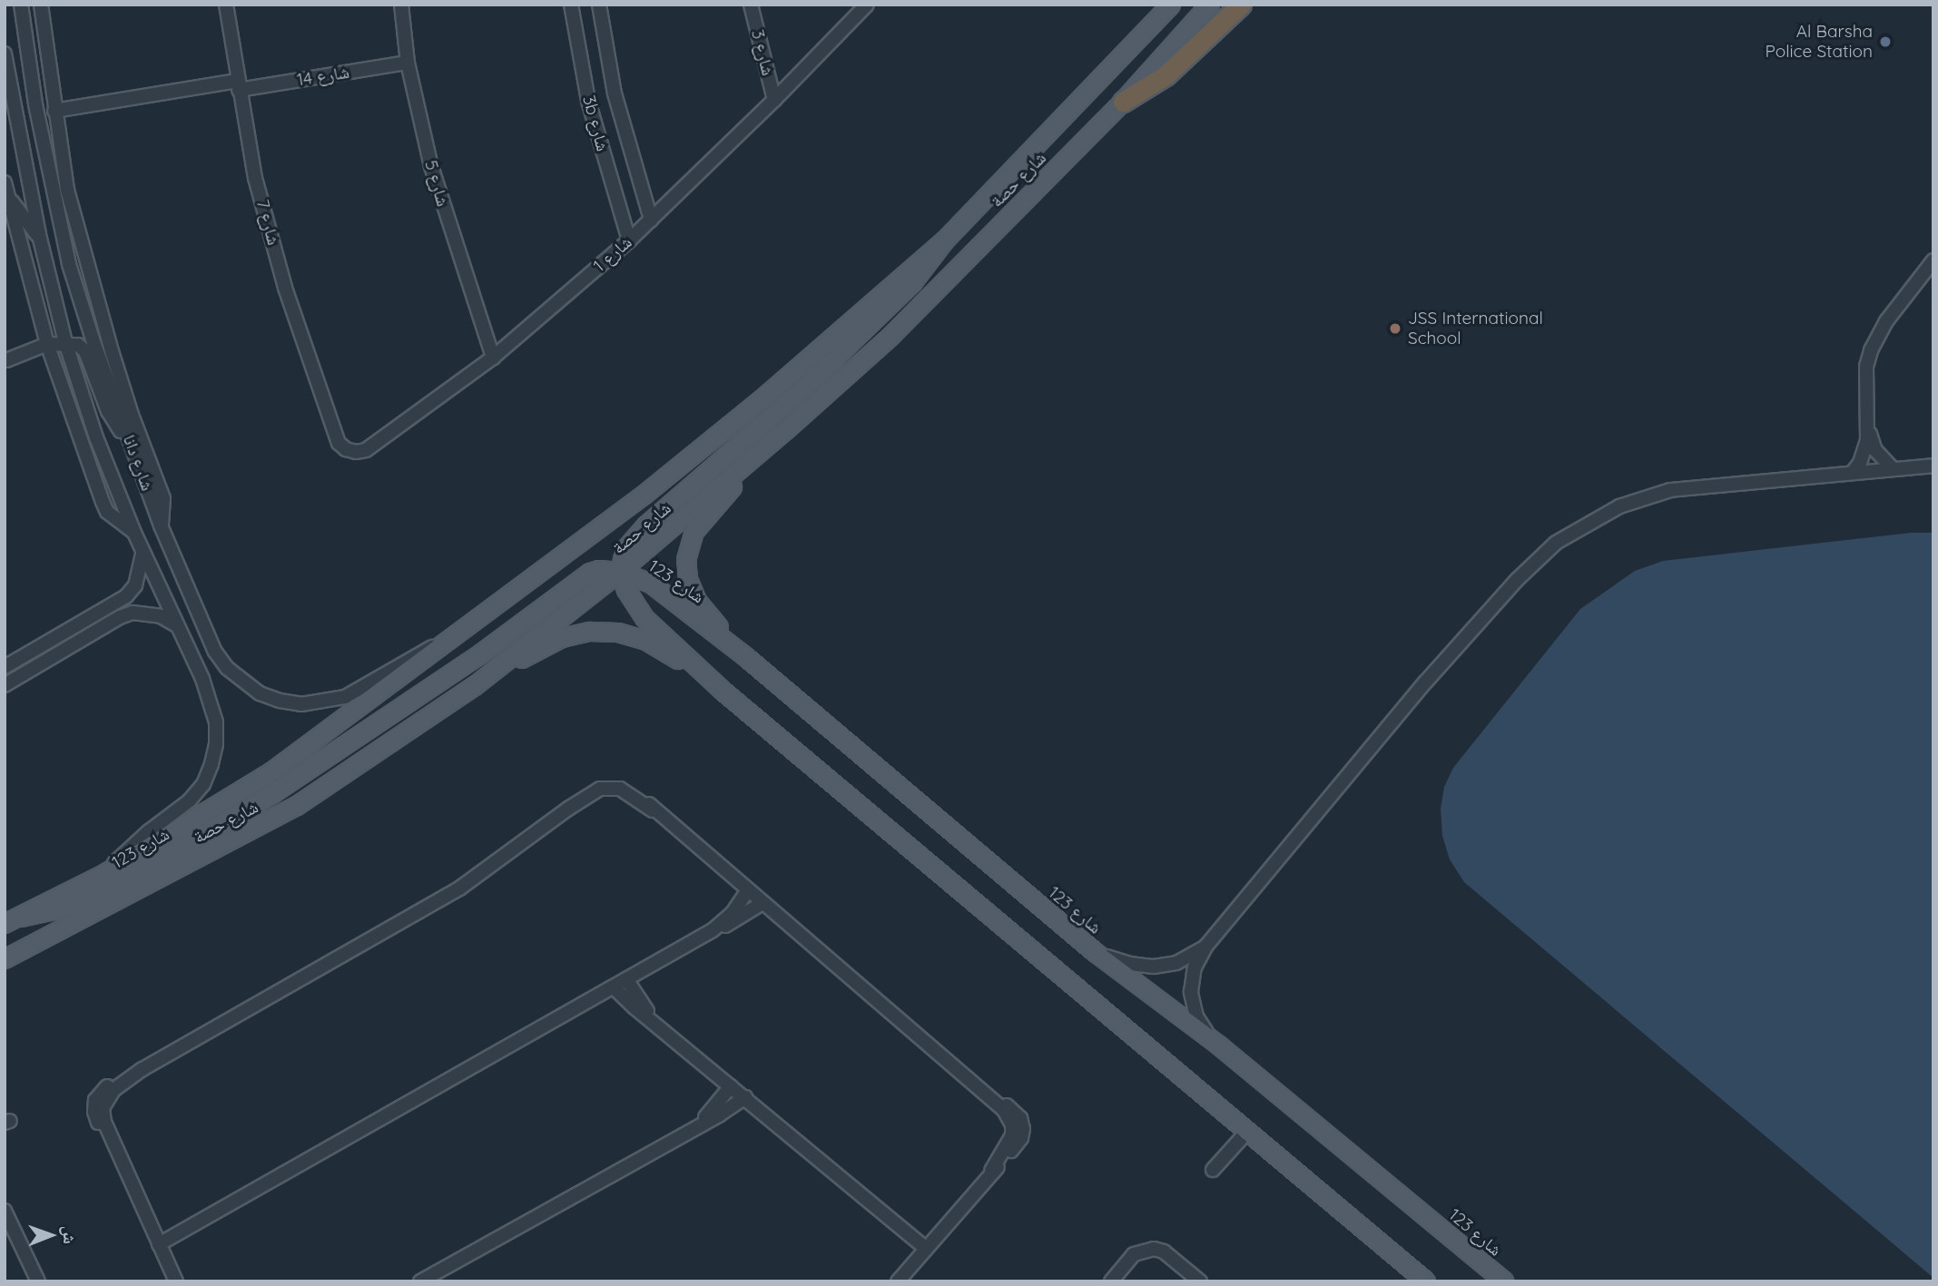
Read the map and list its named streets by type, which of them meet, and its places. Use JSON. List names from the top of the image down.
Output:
{
  "streets": {
    "main road": ["شارع حصة", "شارع 123"],
    "street": [
      "شارع 3",
      "شارع 14",
      "3b شارع",
      "شارع 5",
      "شارع 7",
      "شارع 1",
      "شارع دانا"
    ]
  },
  "crossings": [
    ["شارع 3", "شارع 1"],
    ["شارع 14", "شارع 5"],
    ["شارع 14", "شارع 7"],
    ["3b شارع", "شارع 1"],
    ["شارع حصة", "شارع دانا"],
    ["شارع حصة", "شارع 123"],
    ["شارع 5", "شارع 1"],
    ["شارع 7", "شارع 1"]
  ],
  "places": ["Al Barsha Police Station", "JSS International School"],
  "north": "right"
}
